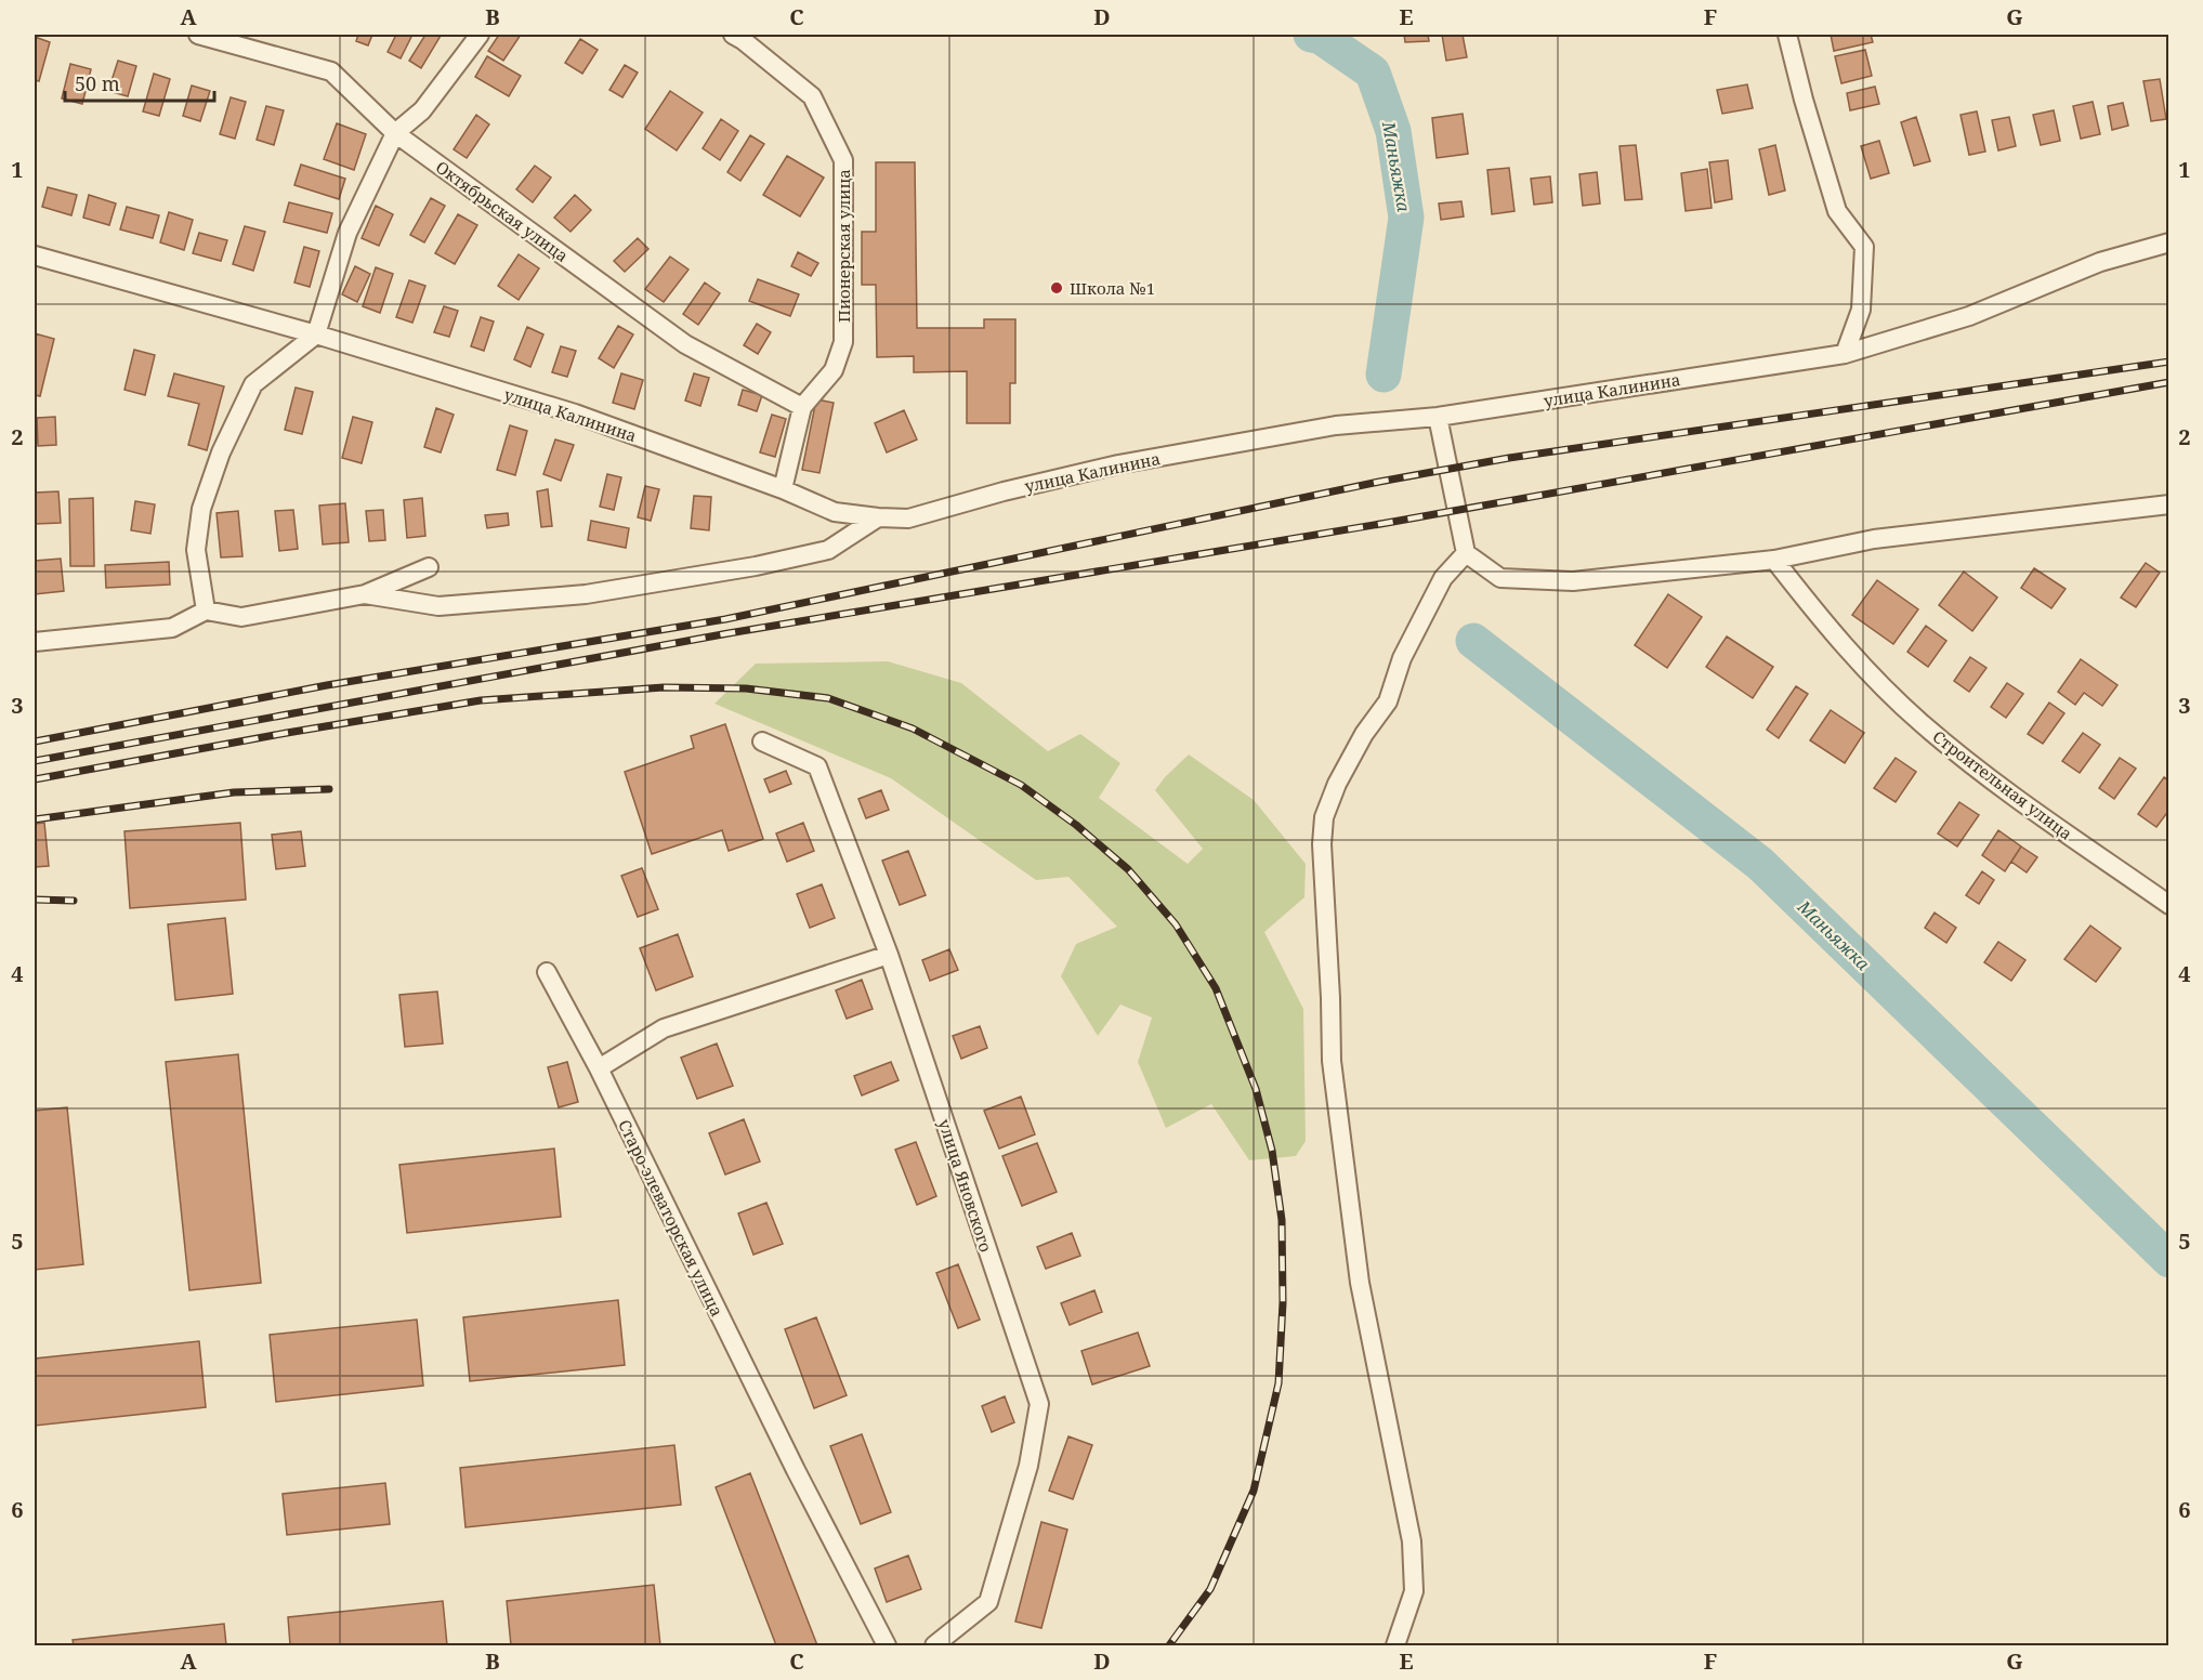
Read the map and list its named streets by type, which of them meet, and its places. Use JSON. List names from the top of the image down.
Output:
{
  "streets": {
    "street": [
      "Октябрьская улица",
      "Пионерская улица",
      "улица Калинина",
      "Строительная улица",
      "улица Яновского",
      "Старо-элеваторская улица"
    ]
  },
  "crossings": [
    ["Октябрьская улица", "Пионерская улица"],
    ["Пионерская улица", "улица Калинина"]
  ],
  "water": ["Маньяжка"],
  "places": ["Школа №1"],
  "scale_bar": "50 m",
  "grid": {
    "columns": [
      "A",
      "B",
      "C",
      "D",
      "E",
      "F",
      "G"
    ],
    "rows": [
      "1",
      "2",
      "3",
      "4",
      "5",
      "6"
    ]
  }
}
